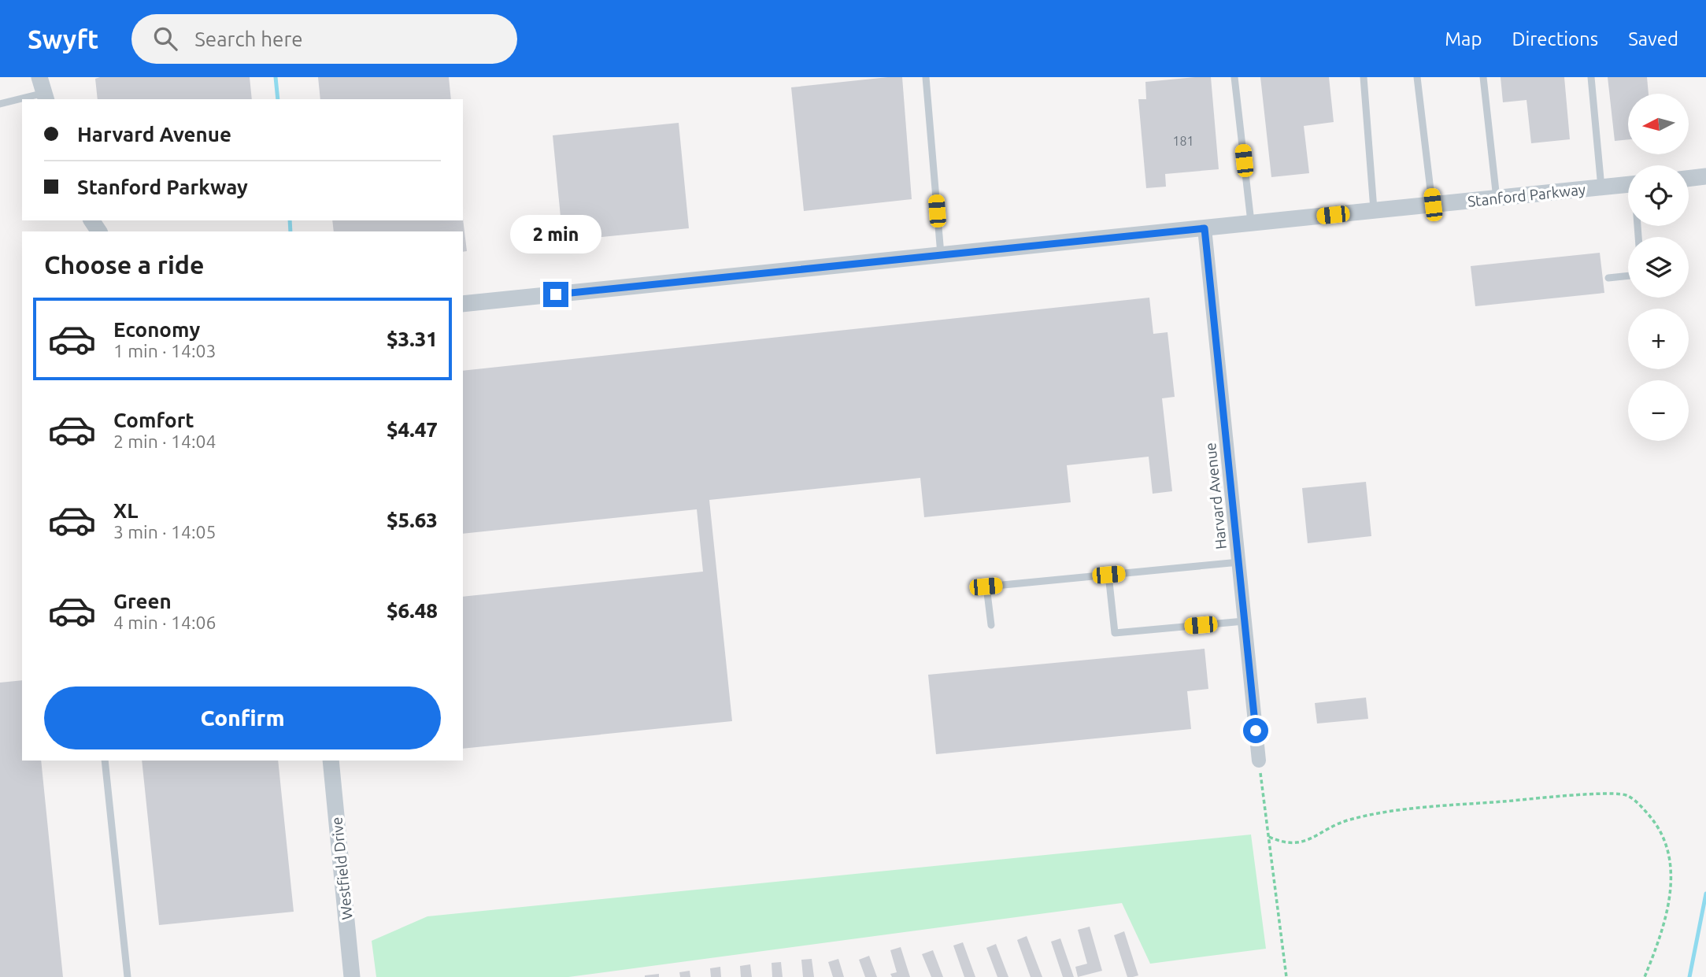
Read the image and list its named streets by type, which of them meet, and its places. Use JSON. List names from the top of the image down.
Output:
{
  "streets": {
    "street": ["Stanford Parkway", "Harvard Avenue", "Westfield Drive"]
  },
  "crossings": [
    ["Stanford Parkway", "Harvard Avenue"]
  ],
  "house_numbers": ["181"],
  "north": "left",
  "page": {
    "header": "Swyft",
    "search": "Search here",
    "nav": ["Map", "Directions", "Saved"],
    "map_buttons": ["+", "−"],
    "banner": ["Harvard Avenue", "Stanford Parkway"],
    "bubble": "2 min",
    "heading": "Choose a ride",
    "list": [
      {
        "name": "Economy",
        "note": "1 min · 14:03",
        "value": "$3.31"
      },
      {
        "name": "Comfort",
        "note": "2 min · 14:04",
        "value": "$4.47"
      },
      {
        "name": "XL",
        "note": "3 min · 14:05",
        "value": "$5.63"
      },
      {
        "name": "Green",
        "note": "4 min · 14:06",
        "value": "$6.48"
      }
    ],
    "buttons": "Confirm"
  }
}
